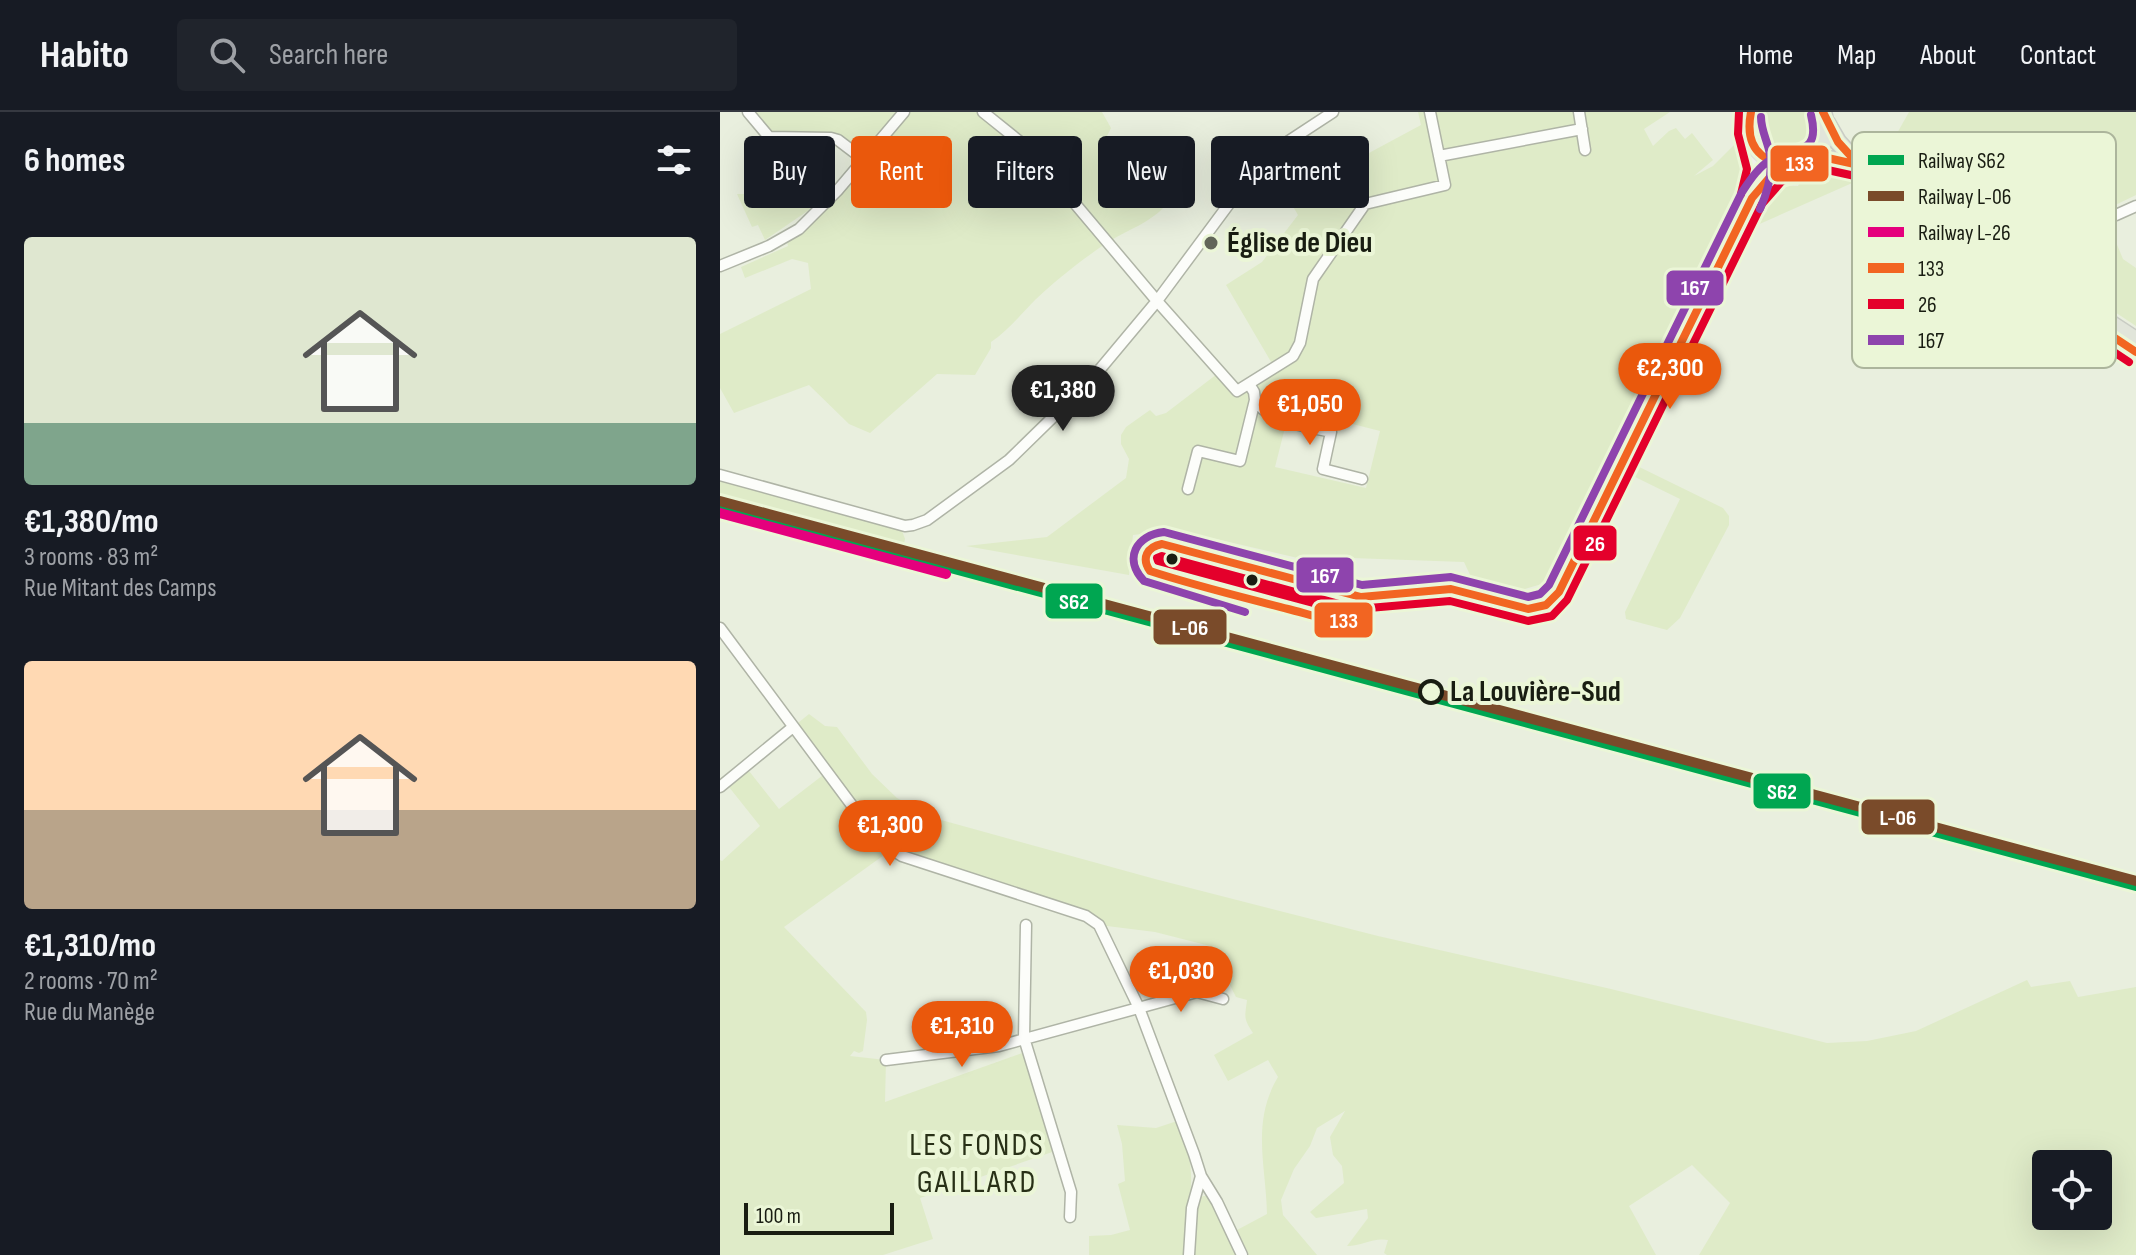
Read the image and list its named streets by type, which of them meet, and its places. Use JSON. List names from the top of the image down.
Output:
{
  "districts": ["LES FONDS GAILLARD"],
  "places": ["Église de Dieu", "La Louvière-Sud"],
  "lines": [
    "transit line 133",
    "transit line 26",
    "transit line 167",
    "rail line L-06",
    "rail line S62",
    "rail line L-26"
  ],
  "legend": [
    "Railway S62",
    "Railway L-06",
    "Railway L-26",
    "133",
    "26",
    "167"
  ],
  "scale_bar": "100 m",
  "page": {
    "header": "Habito",
    "search": "Search here",
    "nav": [
      "Home",
      "Map",
      "About",
      "Contact"
    ],
    "heading": "6 homes",
    "chip": [
      "Buy",
      "Rent",
      "Filters",
      "New",
      "Apartment"
    ],
    "list": [
      {
        "name": "€1,380/mo",
        "note": "3 rooms · 83 m² · Rue Mitant des Camps"
      },
      {
        "name": "€1,310/mo",
        "note": "2 rooms · 70 m² · Rue du Manège"
      }
    ],
    "price": [
      "€2,300",
      "€1,380",
      "€1,050",
      "€1,300",
      "€1,030",
      "€1,310"
    ],
    "scale": "100 m"
  }
}
